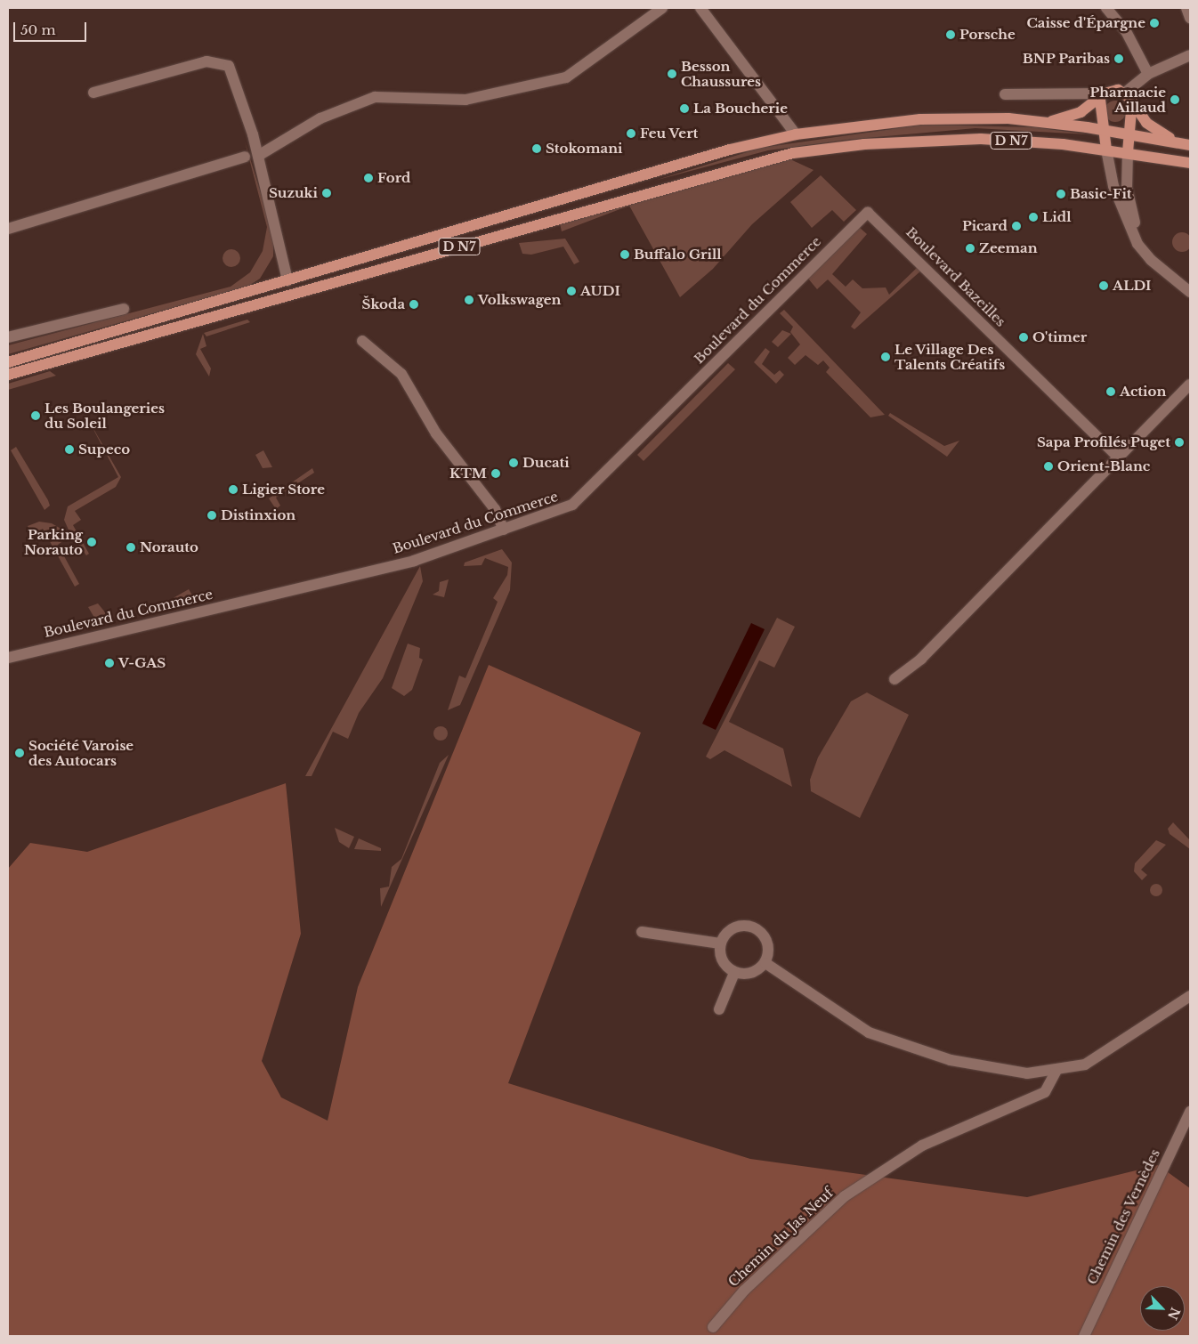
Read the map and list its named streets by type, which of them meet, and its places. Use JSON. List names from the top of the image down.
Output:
{
  "streets": {
    "main road": ["D N7"],
    "street": [
      "Boulevard Bazeilles",
      "Boulevard du Commerce",
      "Chemin des Vernèdes",
      "Chemin du Jas Neuf"
    ]
  },
  "crossings": [
    ["Boulevard Bazeilles", "Boulevard du Commerce"]
  ],
  "places": [
    "Caisse d'Épargne",
    "Porsche",
    "BNP Paribas",
    "Besson Chaussures",
    "Pharmacie Aillaud",
    "La Boucherie",
    "Feu Vert",
    "Stokomani",
    "Ford",
    "Suzuki",
    "Basic-Fit",
    "Lidl",
    "Picard",
    "Zeeman",
    "Buffalo Grill",
    "ALDI",
    "AUDI",
    "Volkswagen",
    "Škoda",
    "O'timer",
    "Le Village Des Talents Créatifs",
    "Action",
    "Les Boulangeries du Soleil",
    "Sapa Profilés Puget",
    "Supeco",
    "Ducati",
    "Orient-Blanc",
    "KTM",
    "Ligier Store",
    "Distinxion",
    "Parking Norauto",
    "Norauto",
    "V-GAS",
    "Société Varoise des Autocars"
  ],
  "scale_bar": "50 m",
  "north": "bottom right"
}
